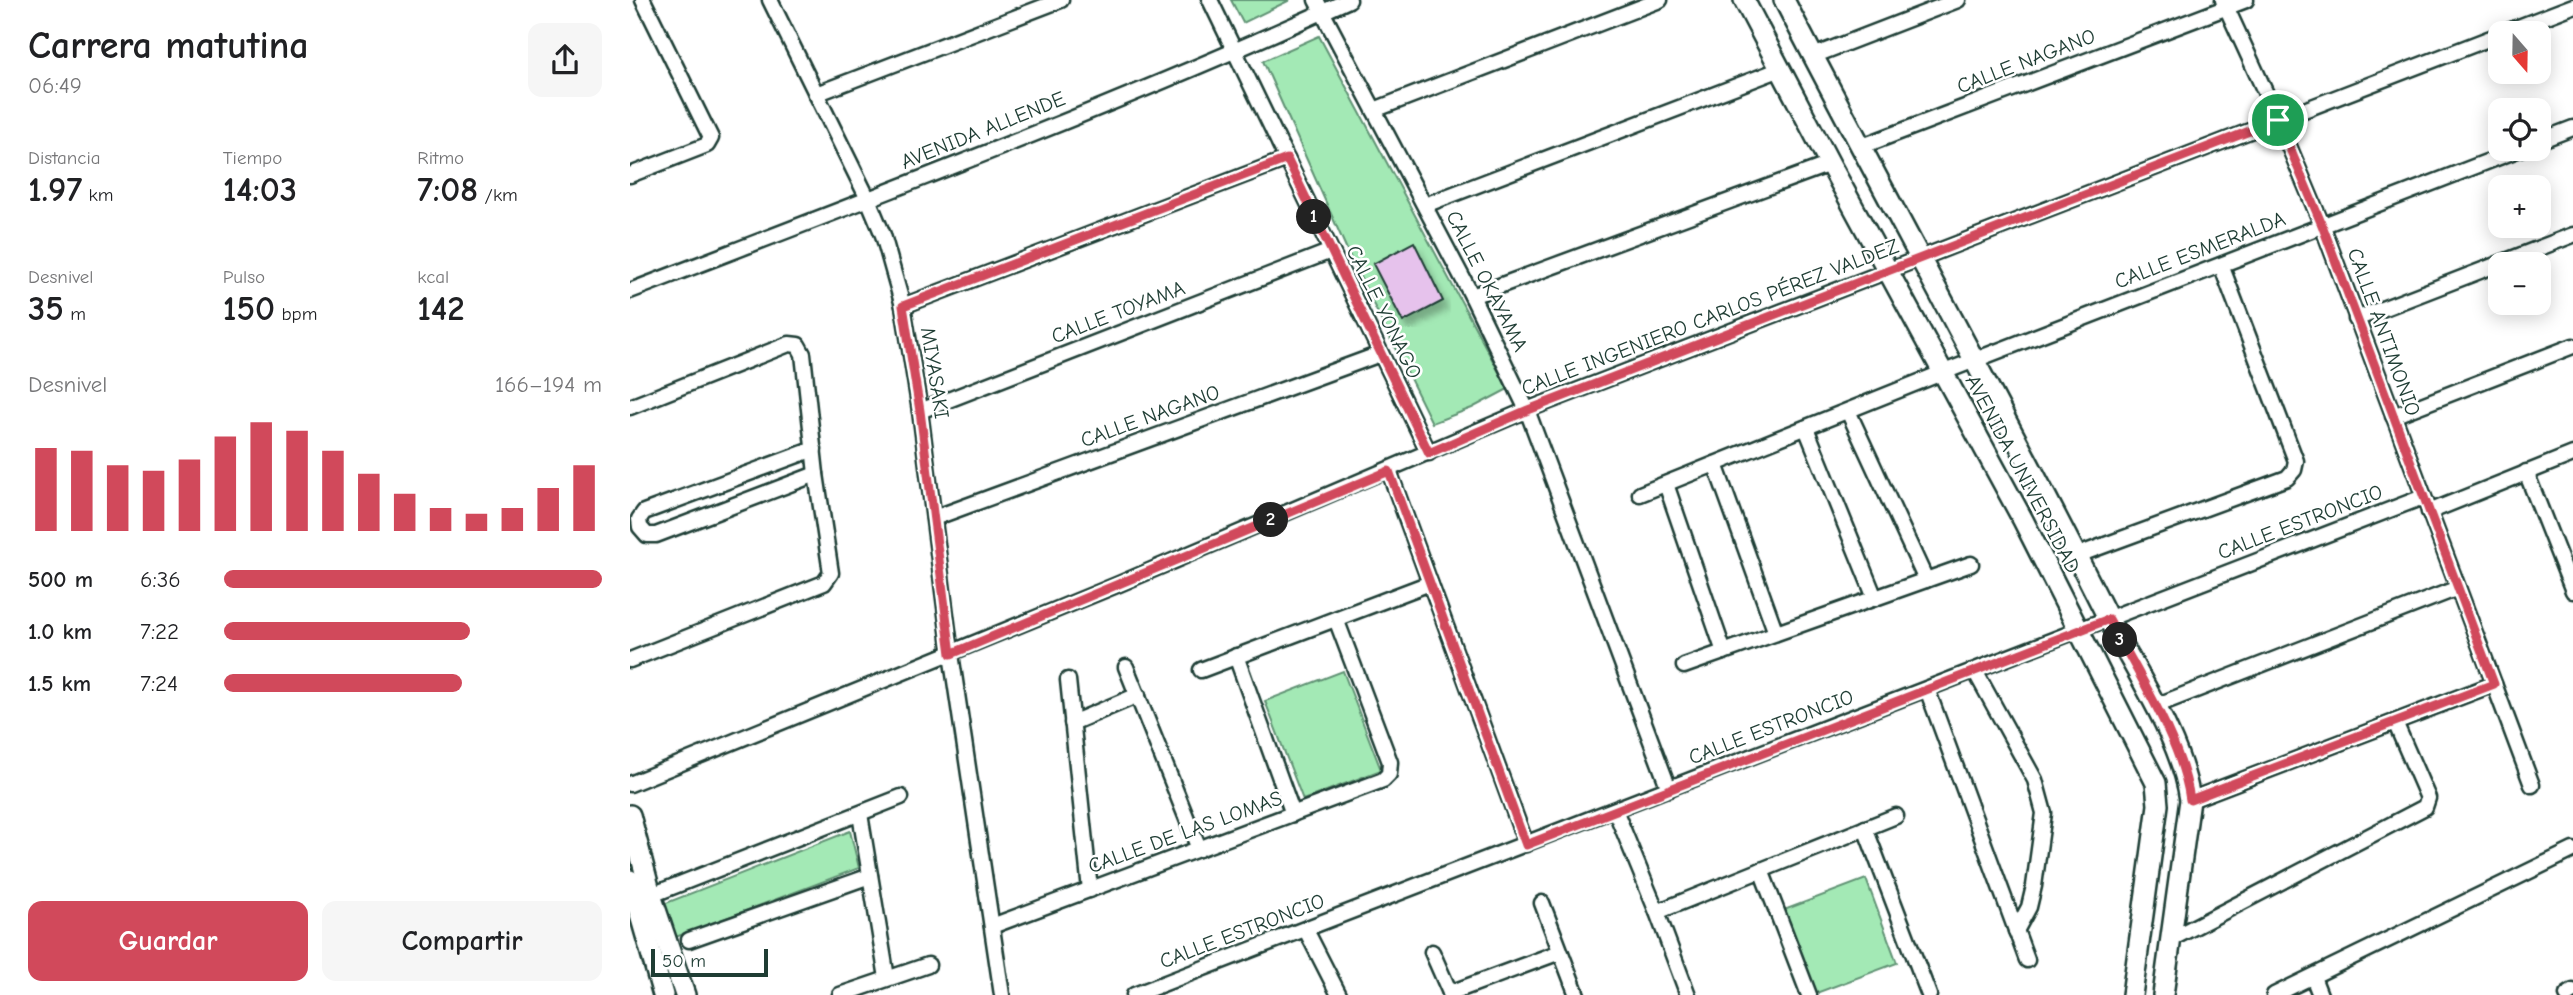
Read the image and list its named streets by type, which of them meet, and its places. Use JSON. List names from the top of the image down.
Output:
{
  "streets": {
    "main road": ["AVENIDA UNIVERSIDAD"],
    "street": [
      "CALLE NAGANO",
      "AVENIDA ALLENDE",
      "CALLE ESMERALDA",
      "CALLE OKAYAMA",
      "CALLE TOYAMA",
      "CALLE YONAGO",
      "CALLE INGENIERO CARLOS PÉREZ VALDEZ",
      "CALLE ANTIMONIO",
      "MIYASAKI",
      "CALLE ESTRONCIO",
      "CALLE DE LAS LOMAS"
    ]
  },
  "crossings": [
    ["CALLE NAGANO", "CALLE YONAGO"],
    ["CALLE NAGANO", "CALLE ANTIMONIO"],
    ["CALLE NAGANO", "MIYASAKI"],
    ["CALLE NAGANO", "AVENIDA UNIVERSIDAD"],
    ["AVENIDA ALLENDE", "CALLE OKAYAMA"],
    ["AVENIDA ALLENDE", "CALLE YONAGO"],
    ["AVENIDA ALLENDE", "MIYASAKI"],
    ["CALLE ESMERALDA", "CALLE ANTIMONIO"],
    ["CALLE ESMERALDA", "AVENIDA UNIVERSIDAD"],
    ["CALLE OKAYAMA", "CALLE INGENIERO CARLOS PÉREZ VALDEZ"],
    ["CALLE OKAYAMA", "CALLE ESTRONCIO"],
    ["CALLE TOYAMA", "CALLE YONAGO"],
    ["CALLE TOYAMA", "MIYASAKI"],
    ["CALLE YONAGO", "CALLE INGENIERO CARLOS PÉREZ VALDEZ"],
    ["CALLE INGENIERO CARLOS PÉREZ VALDEZ", "CALLE ANTIMONIO"],
    ["CALLE INGENIERO CARLOS PÉREZ VALDEZ", "MIYASAKI"],
    ["CALLE INGENIERO CARLOS PÉREZ VALDEZ", "AVENIDA UNIVERSIDAD"],
    ["CALLE ANTIMONIO", "CALLE ESTRONCIO"],
    ["MIYASAKI", "CALLE DE LAS LOMAS"],
    ["AVENIDA UNIVERSIDAD", "CALLE ESTRONCIO"]
  ],
  "scale_bar": "50 m",
  "north": "bottom",
  "page": {
    "heading": ["Carrera matutina", "06:49"],
    "map_buttons": ["+", "−"],
    "stats": [
      ["Distancia", "1.97 km"],
      ["Tiempo", "14:03"],
      ["Ritmo", "7:08 /km"],
      ["Desnivel", "35 m"],
      ["Pulso", "150 bpm"],
      ["kcal", "142"]
    ],
    "pins": ["1", "2", "3"],
    "chart": ["Desnivel", "166–194 m"],
    "list": [
      {
        "name": "500 m",
        "note": "6:36"
      },
      {
        "name": "1.0 km",
        "note": "7:22"
      },
      {
        "name": "1.5 km",
        "note": "7:24"
      }
    ],
    "buttons": ["Guardar", "Compartir"],
    "scale": "50 m"
  }
}
